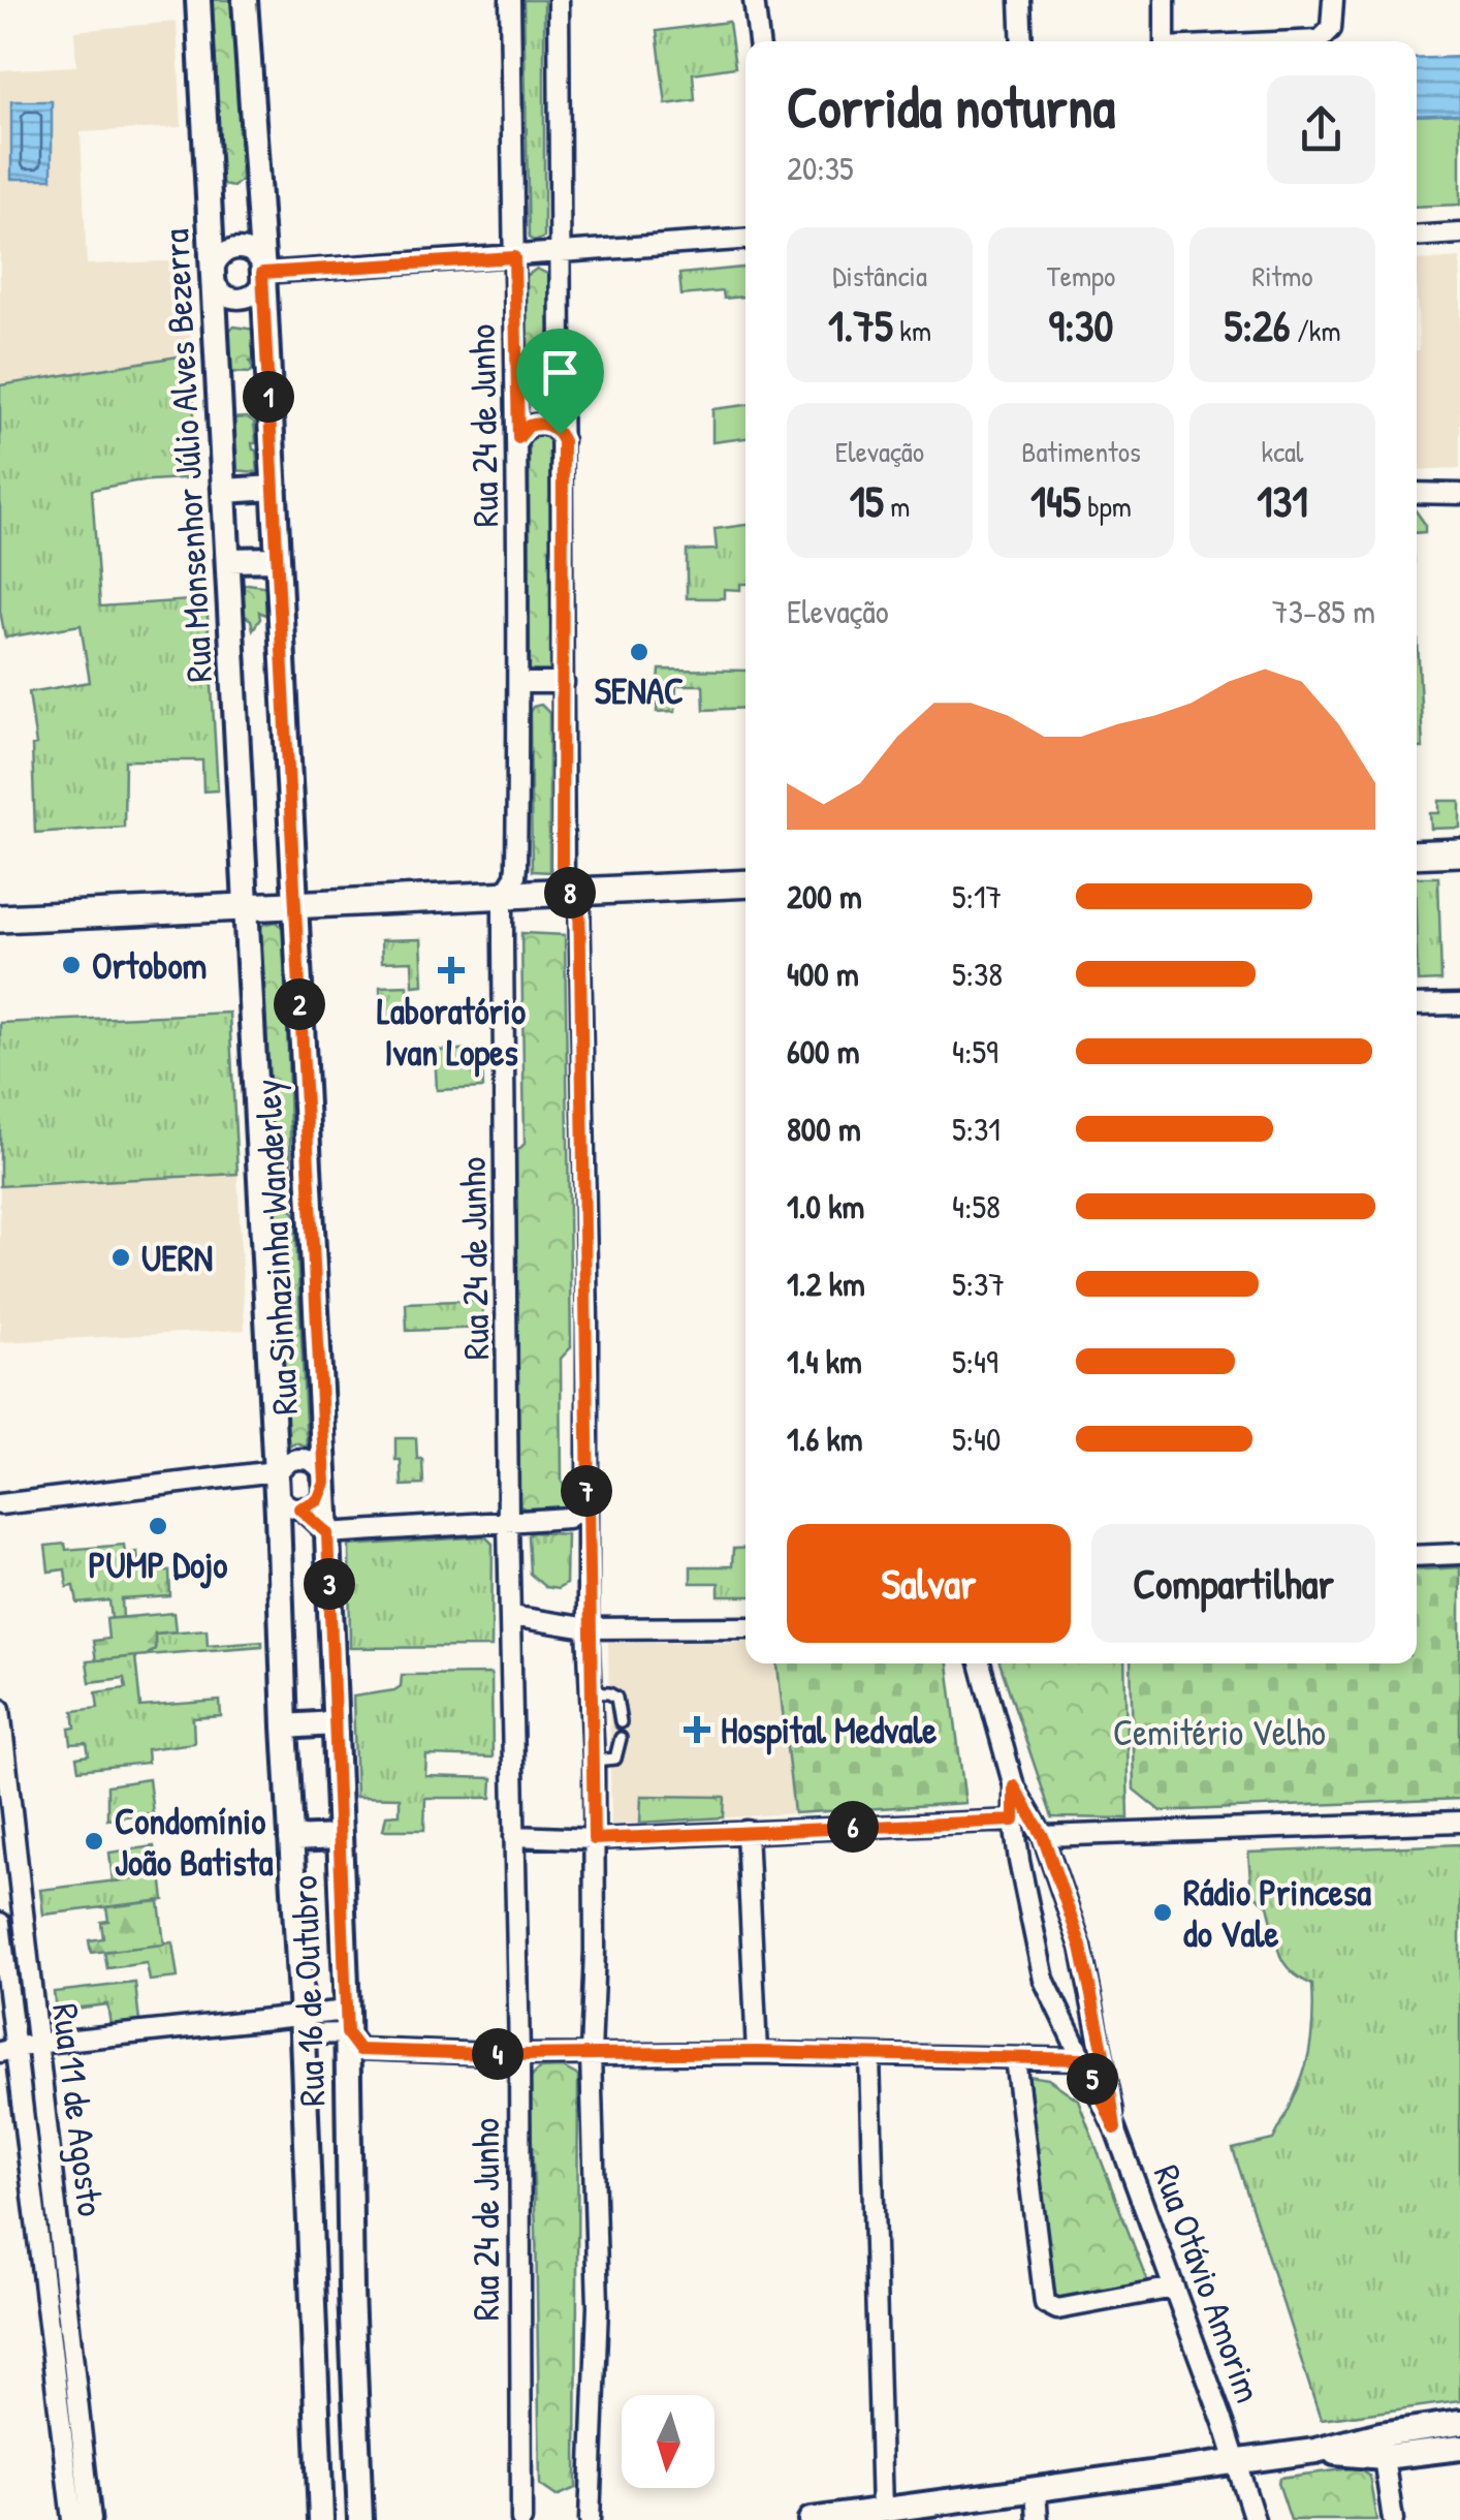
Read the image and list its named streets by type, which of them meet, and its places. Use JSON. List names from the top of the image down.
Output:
{
  "streets": {
    "street": [
      "Rua 24 de Junho",
      "Rua Monsenhor Júlio Alves Bezerra",
      "Rua Sinhazinha Wanderley",
      "Rua 16 de Outubro",
      "Rua 11 de Agosto",
      "Rua Otávio Amorim"
    ]
  },
  "crossings": [
    ["Rua Monsenhor Júlio Alves Bezerra", "Rua Sinhazinha Wanderley"],
    ["Rua Sinhazinha Wanderley", "Rua 16 de Outubro"]
  ],
  "parks": ["Cemitério Velho"],
  "places": {
    "other": [
      "SENAC",
      "Ortobom",
      "UERN",
      "PUMP Dojo",
      "Condomínio João Batista",
      "Rádio Princesa do Vale"
    ],
    "health": ["Laboratório Ivan Lopes", "Hospital Medvale"]
  },
  "north": "bottom",
  "page": {
    "heading": ["Corrida noturna", "20:35"],
    "stats": [
      ["Distância", "1.75 km"],
      ["Tempo", "9:30"],
      ["Ritmo", "5:26 /km"],
      ["Elevação", "15 m"],
      ["Batimentos", "145 bpm"],
      ["kcal", "131"]
    ],
    "pins": [
      "1",
      "8",
      "2",
      "7",
      "3",
      "6",
      "4",
      "5"
    ],
    "chart": ["Elevação", "73–85 m"],
    "list": [
      {
        "name": "200 m",
        "note": "5:17"
      },
      {
        "name": "400 m",
        "note": "5:38"
      },
      {
        "name": "600 m",
        "note": "4:59"
      },
      {
        "name": "800 m",
        "note": "5:31"
      },
      {
        "name": "1.0 km",
        "note": "4:58"
      },
      {
        "name": "1.2 km",
        "note": "5:37"
      },
      {
        "name": "1.4 km",
        "note": "5:49"
      },
      {
        "name": "1.6 km",
        "note": "5:40"
      }
    ],
    "buttons": ["Salvar", "Compartilhar"]
  }
}
